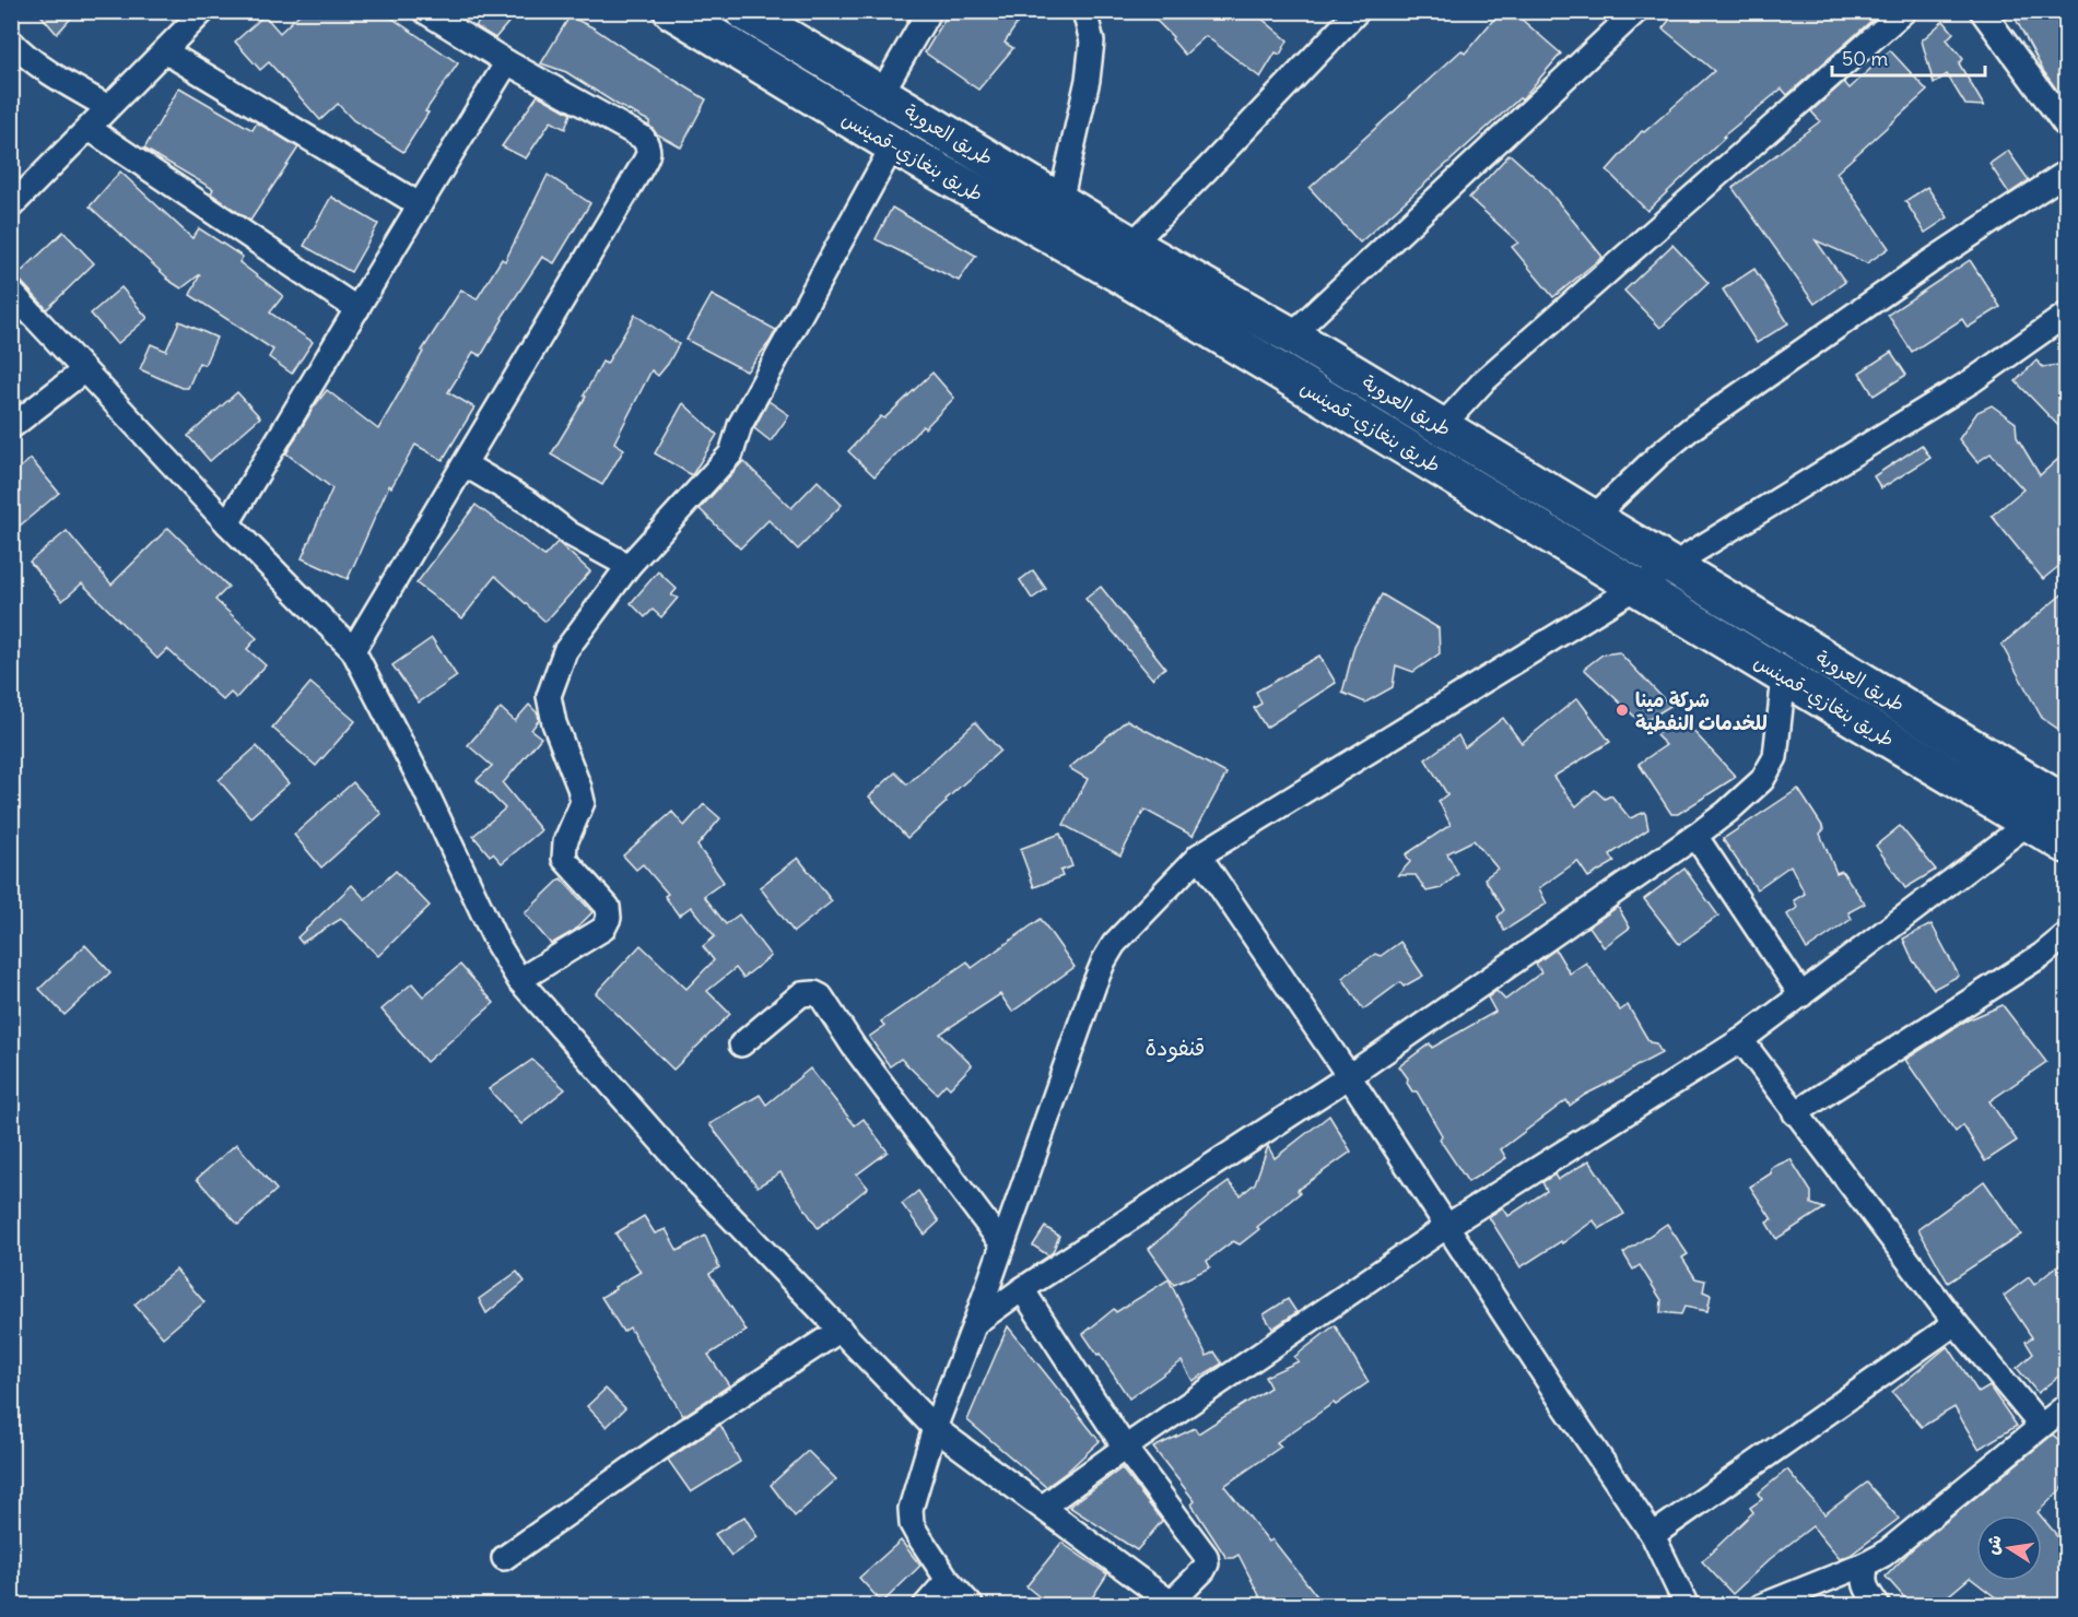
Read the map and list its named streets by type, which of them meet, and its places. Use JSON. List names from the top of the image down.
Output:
{
  "streets": {
    "main road": ["طريق العروبة", "طريق بنغازي-قمينس"]
  },
  "districts": ["قنفودة"],
  "places": ["شركة مينا للخدمات النفطية"],
  "scale_bar": "50 m",
  "north": "left"
}
